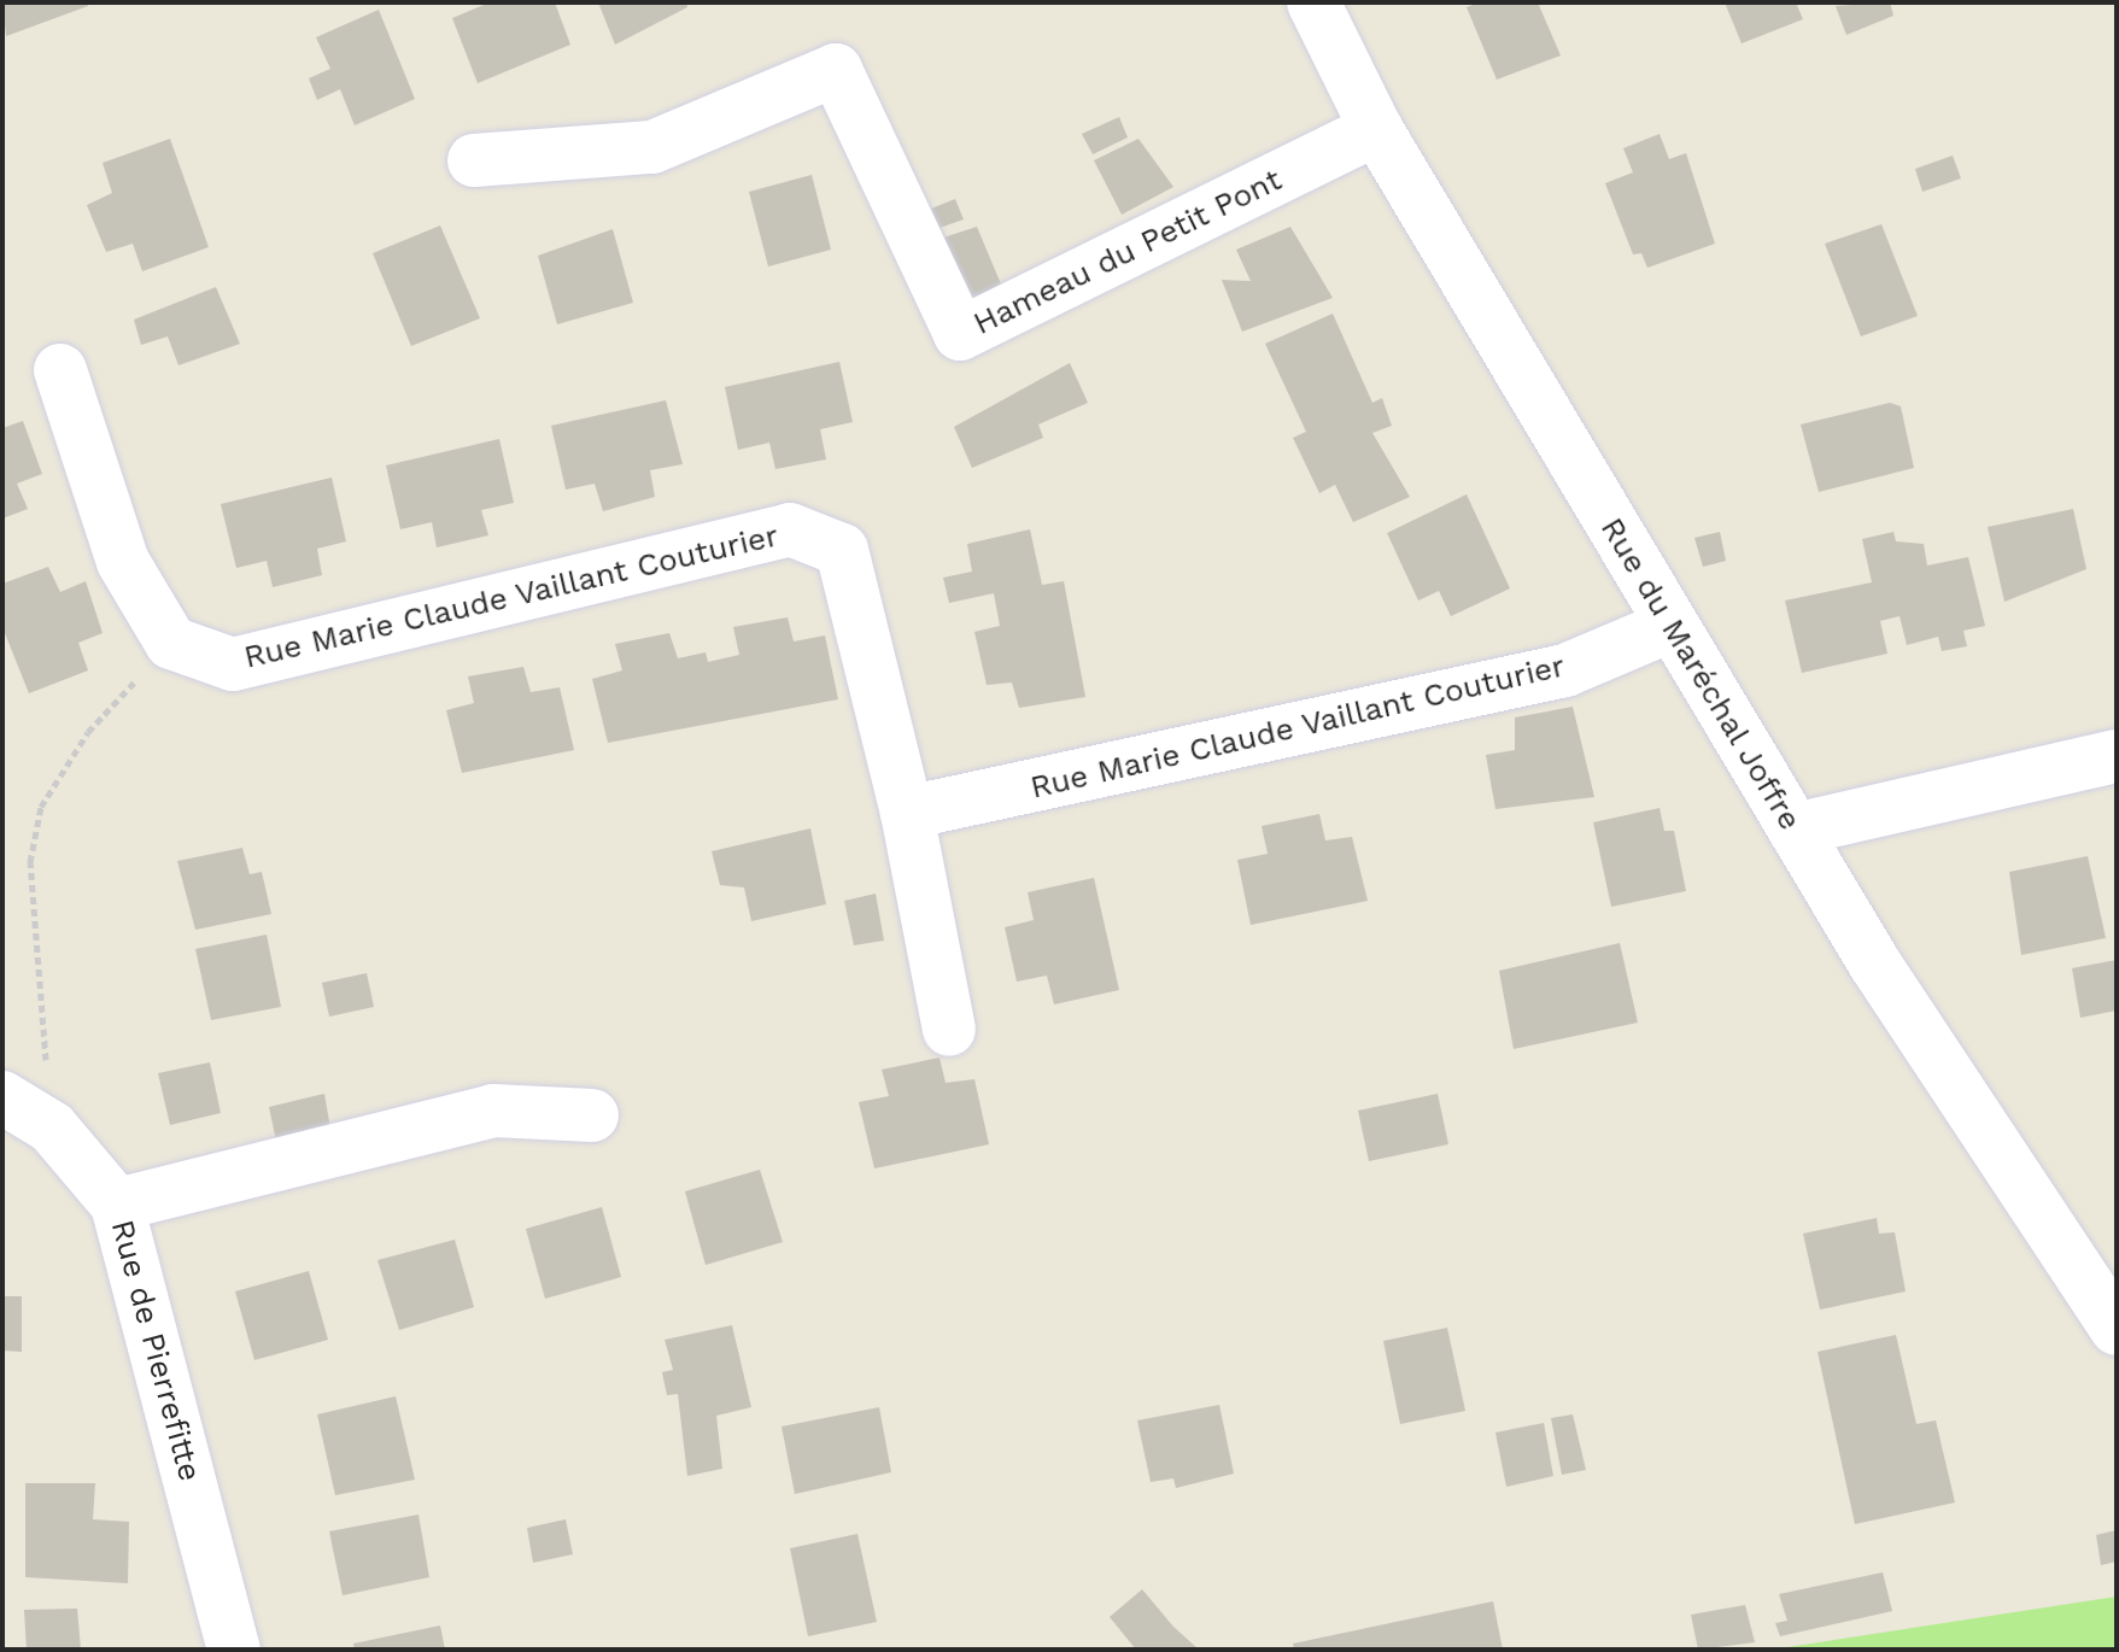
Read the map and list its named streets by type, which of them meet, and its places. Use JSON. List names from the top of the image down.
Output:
{
  "streets": {
    "street": [
      "Hameau du Petit Pont",
      "Rue Marie Claude Vaillant Couturier",
      "Rue du Maréchal Joffre",
      "Rue de Pierrefitte"
    ]
  },
  "crossings": [
    ["Hameau du Petit Pont", "Rue du Maréchal Joffre"],
    ["Rue Marie Claude Vaillant Couturier", "Rue du Maréchal Joffre"]
  ]
}
